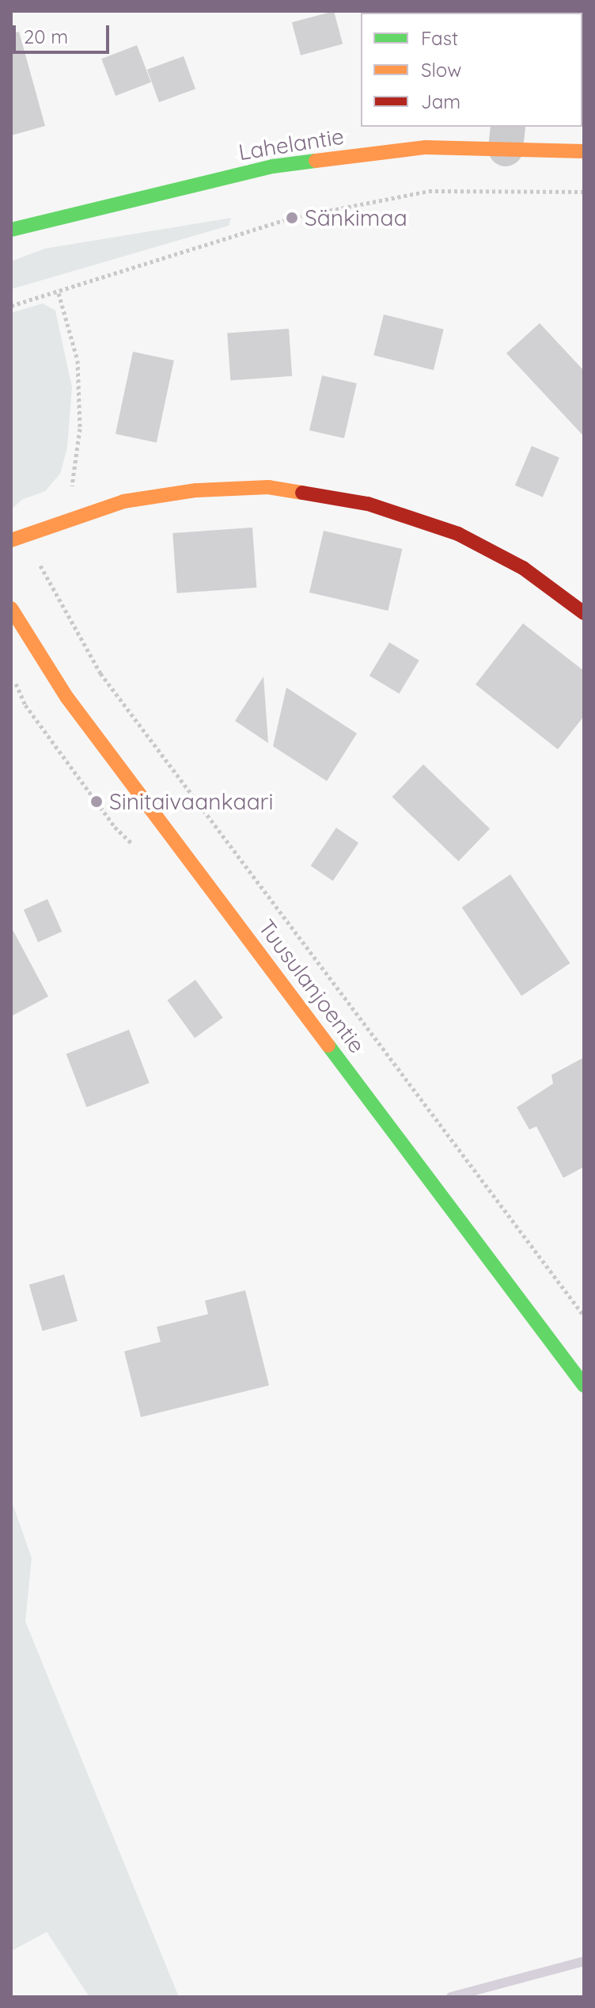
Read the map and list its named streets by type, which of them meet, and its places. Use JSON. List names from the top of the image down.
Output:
{
  "streets": {
    "street": ["Lahelantie", "Tuusulanjoentie"]
  },
  "places": ["Sänkimaa", "Sinitaivaankaari"],
  "legend": ["Fast", "Slow", "Jam"],
  "scale_bar": "20 m"
}
